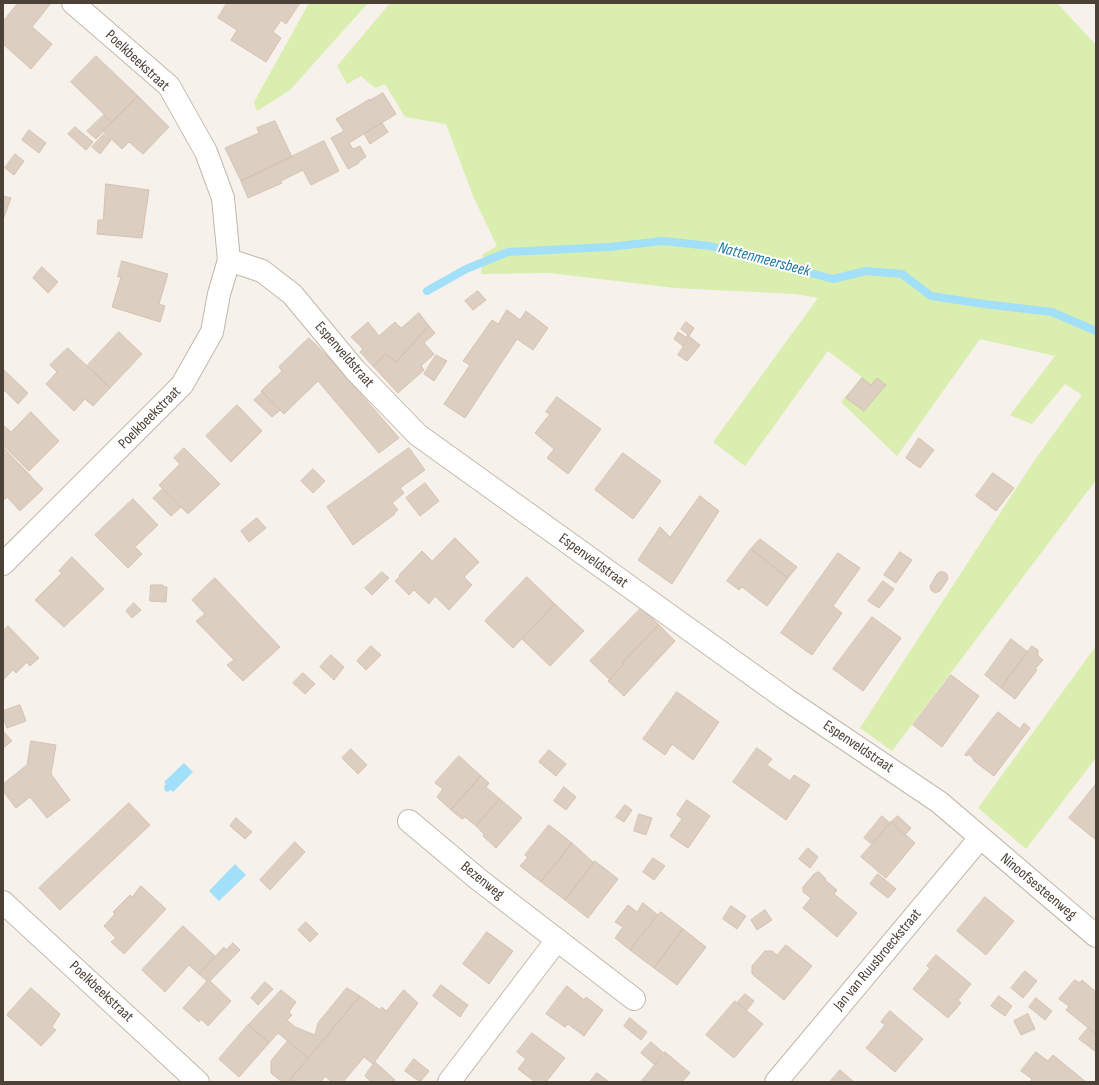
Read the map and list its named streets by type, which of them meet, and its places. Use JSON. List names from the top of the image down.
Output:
{
  "streets": {
    "street": [
      "Poelkbeekstraat",
      "Espenveldstraat",
      "Bezenweg",
      "Ninoofsesteenweg",
      "Jan van Ruusbroeckstraat"
    ]
  },
  "crossings": [
    ["Poelkbeekstraat", "Espenveldstraat"],
    ["Espenveldstraat", "Ninoofsesteenweg"],
    ["Espenveldstraat", "Jan van Ruusbroeckstraat"],
    ["Ninoofsesteenweg", "Jan van Ruusbroeckstraat"]
  ],
  "water": ["Nattenmeersbeek"]
}
